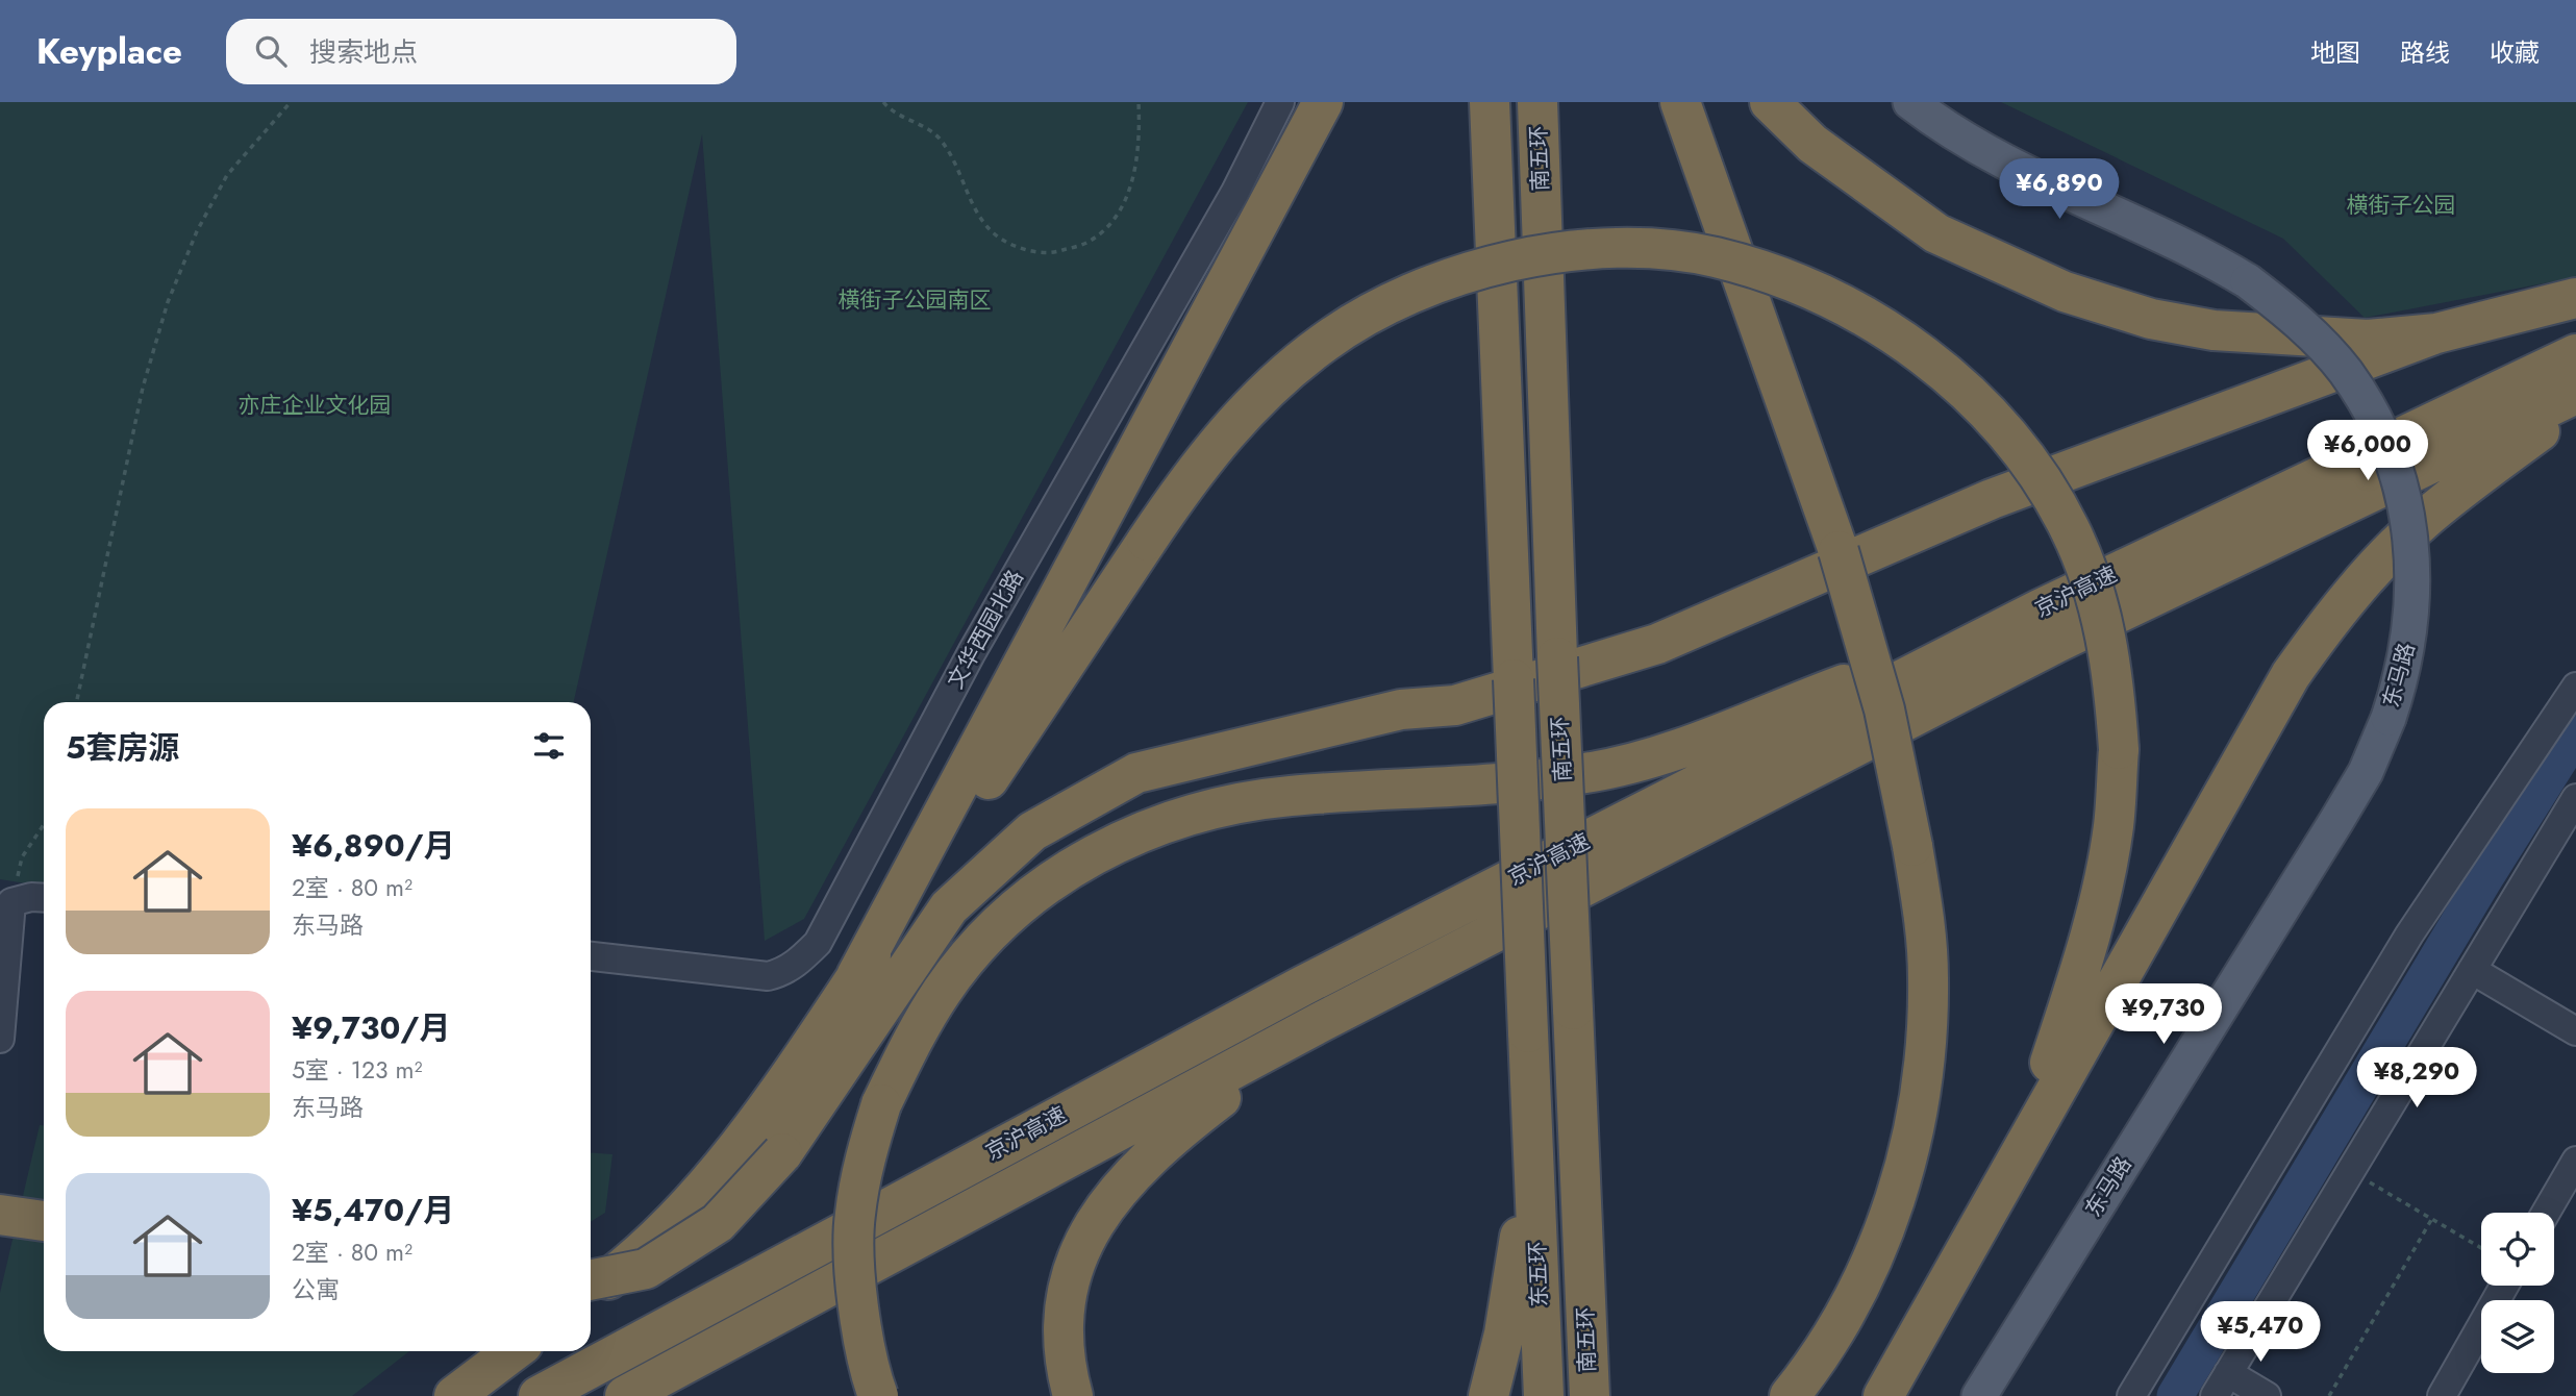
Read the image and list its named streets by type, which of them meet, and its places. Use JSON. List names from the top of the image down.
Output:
{
  "streets": {
    "highway": ["南五环", "京沪高速", "东五环"],
    "main road": ["东马路"],
    "street": ["文华西园北路"]
  },
  "crossings": [
    ["南五环", "东五环"]
  ],
  "parks": ["横街子公园", "横街子公园南区", "亦庄企业文化园"],
  "page": {
    "header": "Keyplace",
    "search": "搜索地点",
    "nav": ["地图", "路线", "收藏"],
    "price": [
      "¥6,890",
      "¥6,000",
      "¥9,730",
      "¥8,290",
      "¥5,470"
    ],
    "heading": "5套房源",
    "list": [
      {
        "name": "¥6,890/月",
        "note": "2室 · 80 m² · 东马路"
      },
      {
        "name": "¥9,730/月",
        "note": "5室 · 123 m² · 东马路"
      },
      {
        "name": "¥5,470/月",
        "note": "2室 · 80 m² · 公寓"
      }
    ]
  }
}
